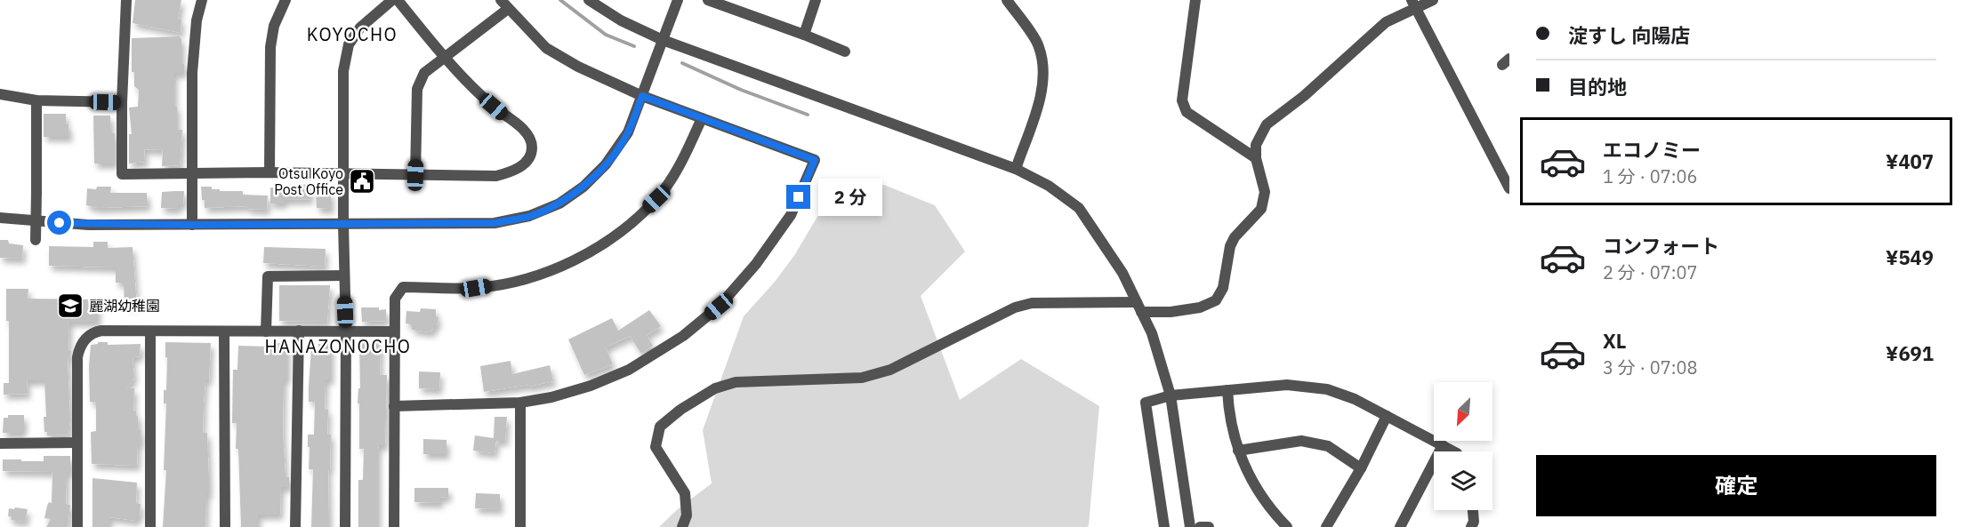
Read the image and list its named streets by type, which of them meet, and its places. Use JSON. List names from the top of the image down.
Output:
{
  "districts": ["KOYOCHO", "HANAZONOCHO"],
  "places": {
    "public building": ["Otsu Koyo Post Office"],
    "school or university": ["麗湖幼稚園"]
  },
  "north": "bottom left",
  "page": {
    "banner": ["淀すし 向陽店", "目的地"],
    "list": [
      {
        "name": "エコノミー",
        "note": "1 分 · 07:06",
        "value": "¥407"
      },
      {
        "name": "コンフォート",
        "note": "2 分 · 07:07",
        "value": "¥549"
      },
      {
        "name": "XL",
        "note": "3 分 · 07:08",
        "value": "¥691"
      }
    ],
    "bubble": "2 分",
    "buttons": "確定"
  }
}
